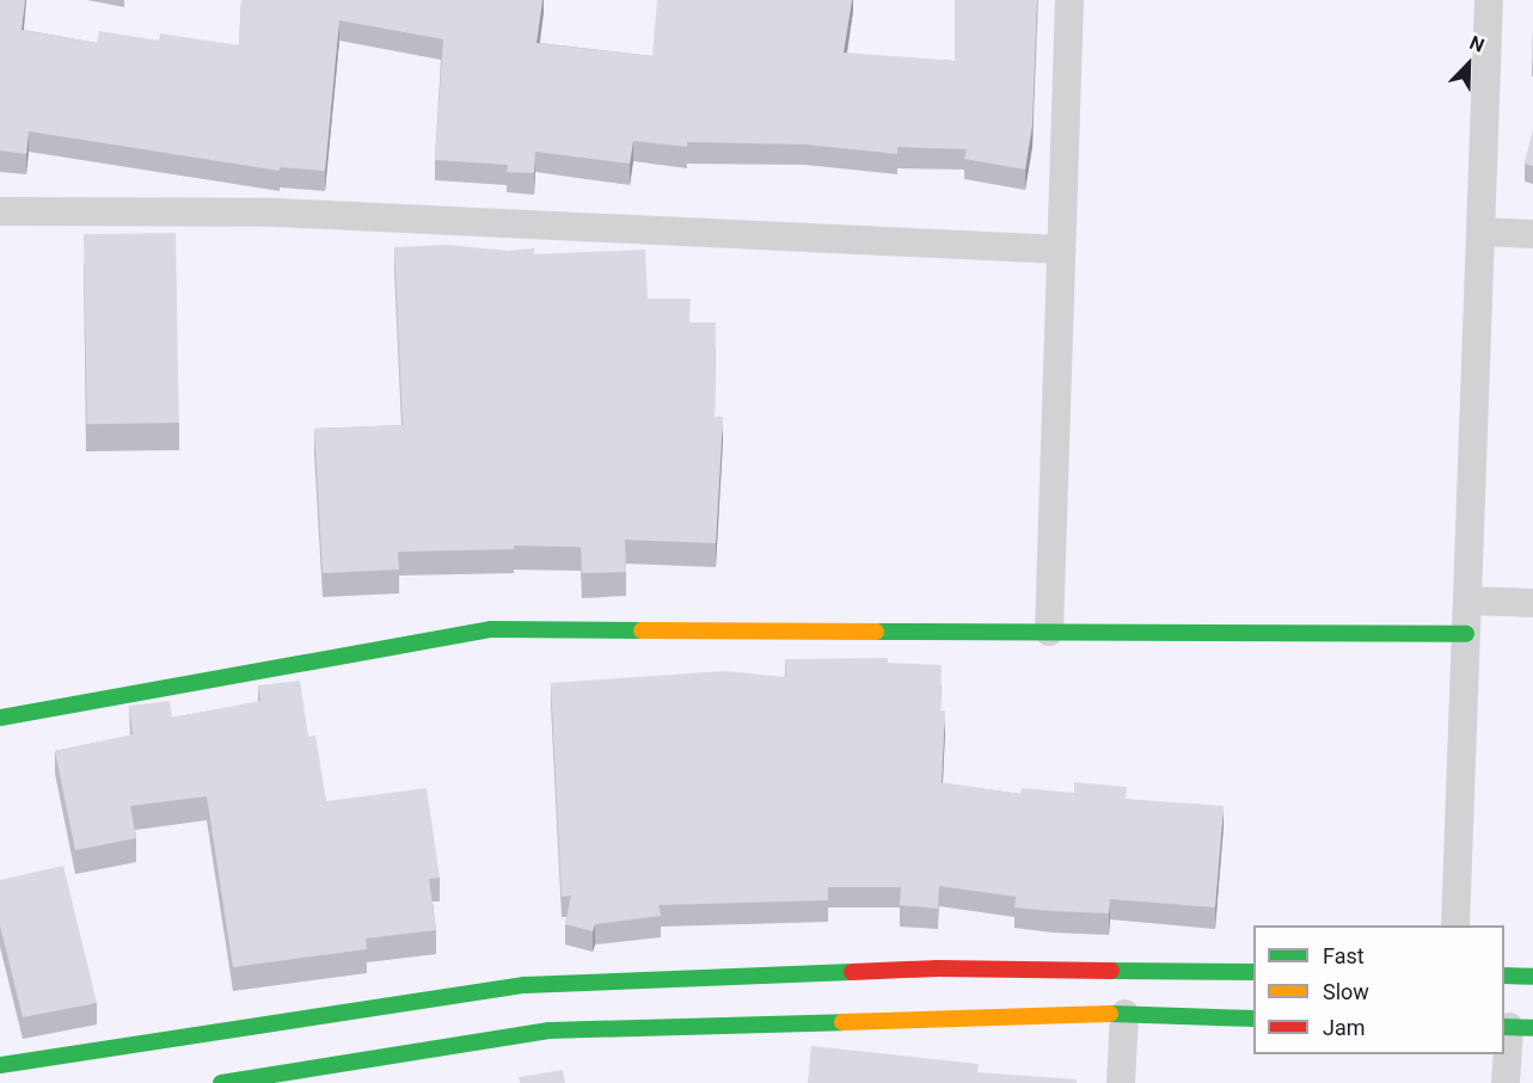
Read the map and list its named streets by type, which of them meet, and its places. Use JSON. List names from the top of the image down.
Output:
{
  "legend": ["Fast", "Slow", "Jam"],
  "north": "top right"
}
